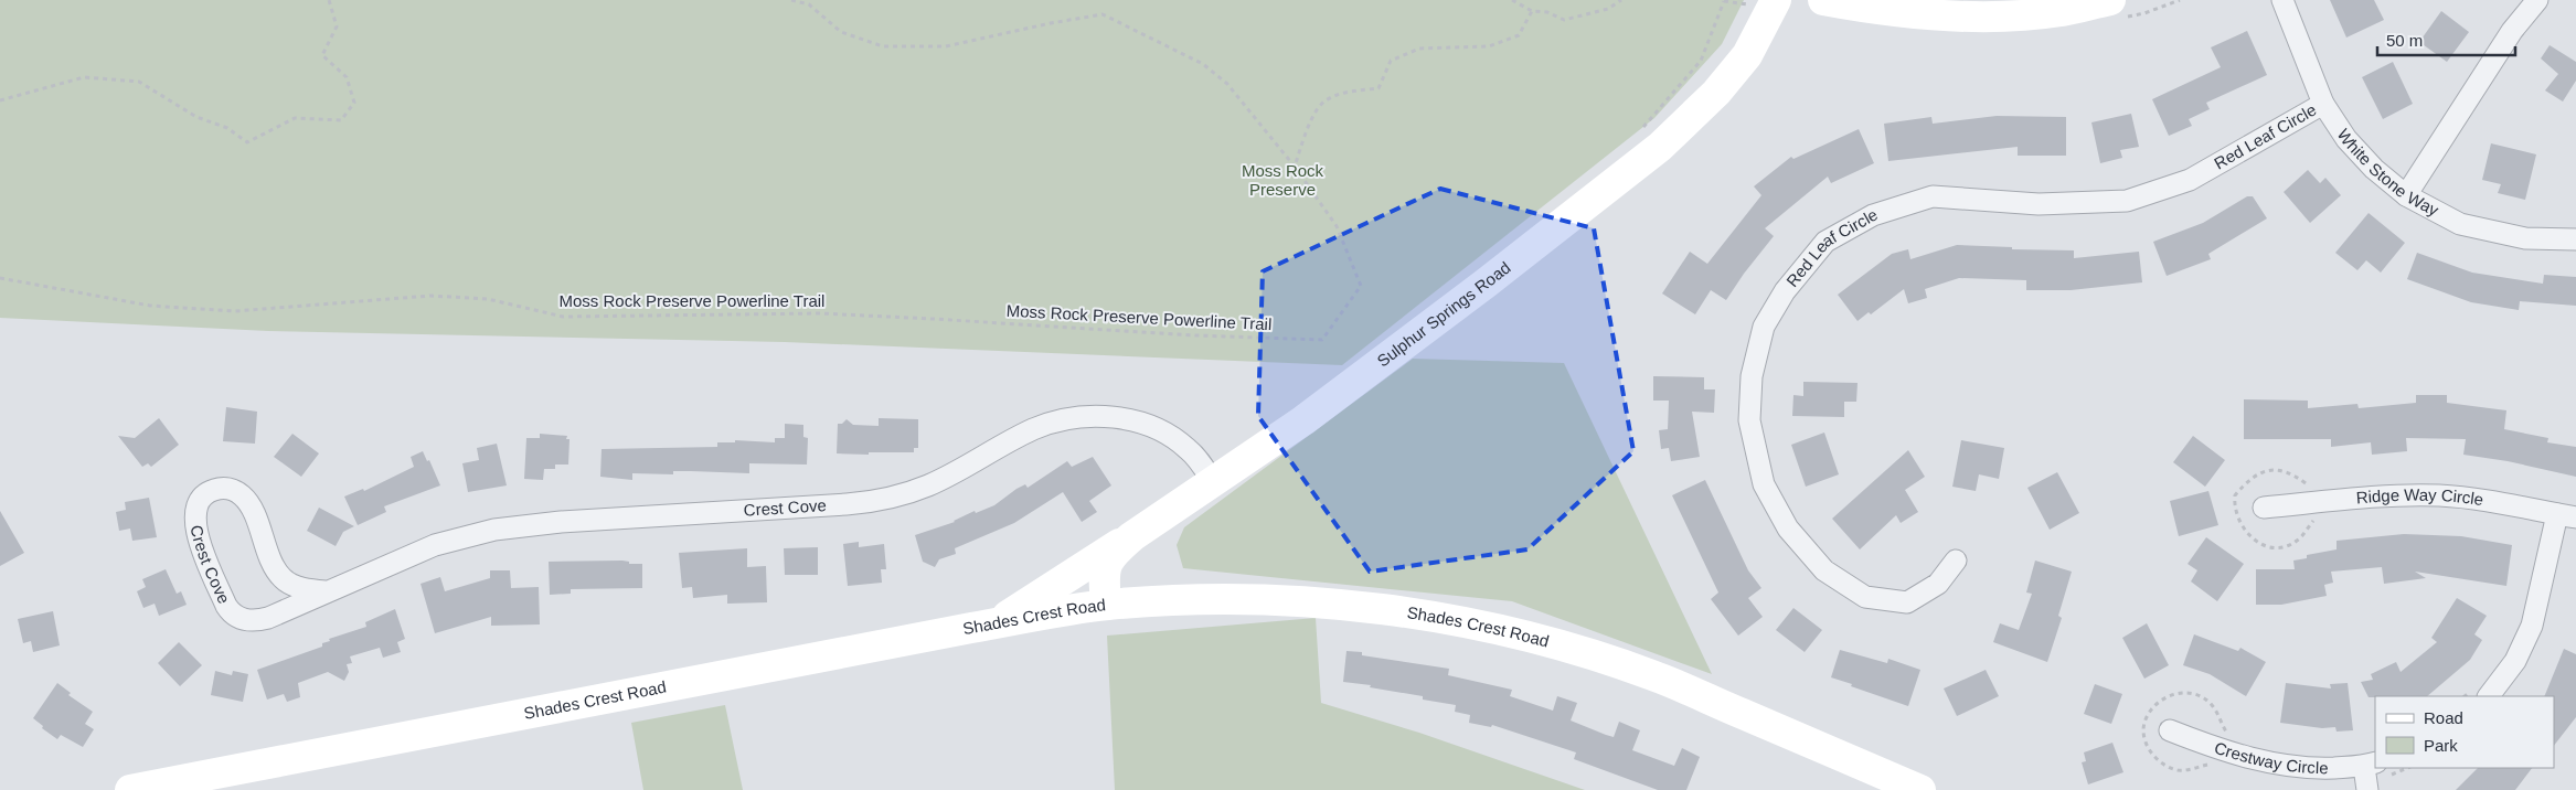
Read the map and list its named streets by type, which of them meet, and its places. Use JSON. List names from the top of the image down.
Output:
{
  "streets": {
    "street": [
      "Red Leaf Circle",
      "White Stone Way",
      "Sulphur Springs Road",
      "Ridge Way Circle",
      "Crest Cove",
      "Shades Crest Road",
      "Crestway Circle"
    ],
    "path": ["Moss Rock Preserve Powerline Trail"]
  },
  "crossings": [
    ["Red Leaf Circle", "White Stone Way"],
    ["Sulphur Springs Road", "Crest Cove"],
    ["Sulphur Springs Road", "Shades Crest Road"]
  ],
  "parks": ["Moss Rock Preserve"],
  "legend": ["Road", "Park"],
  "scale_bar": "50 m"
}
